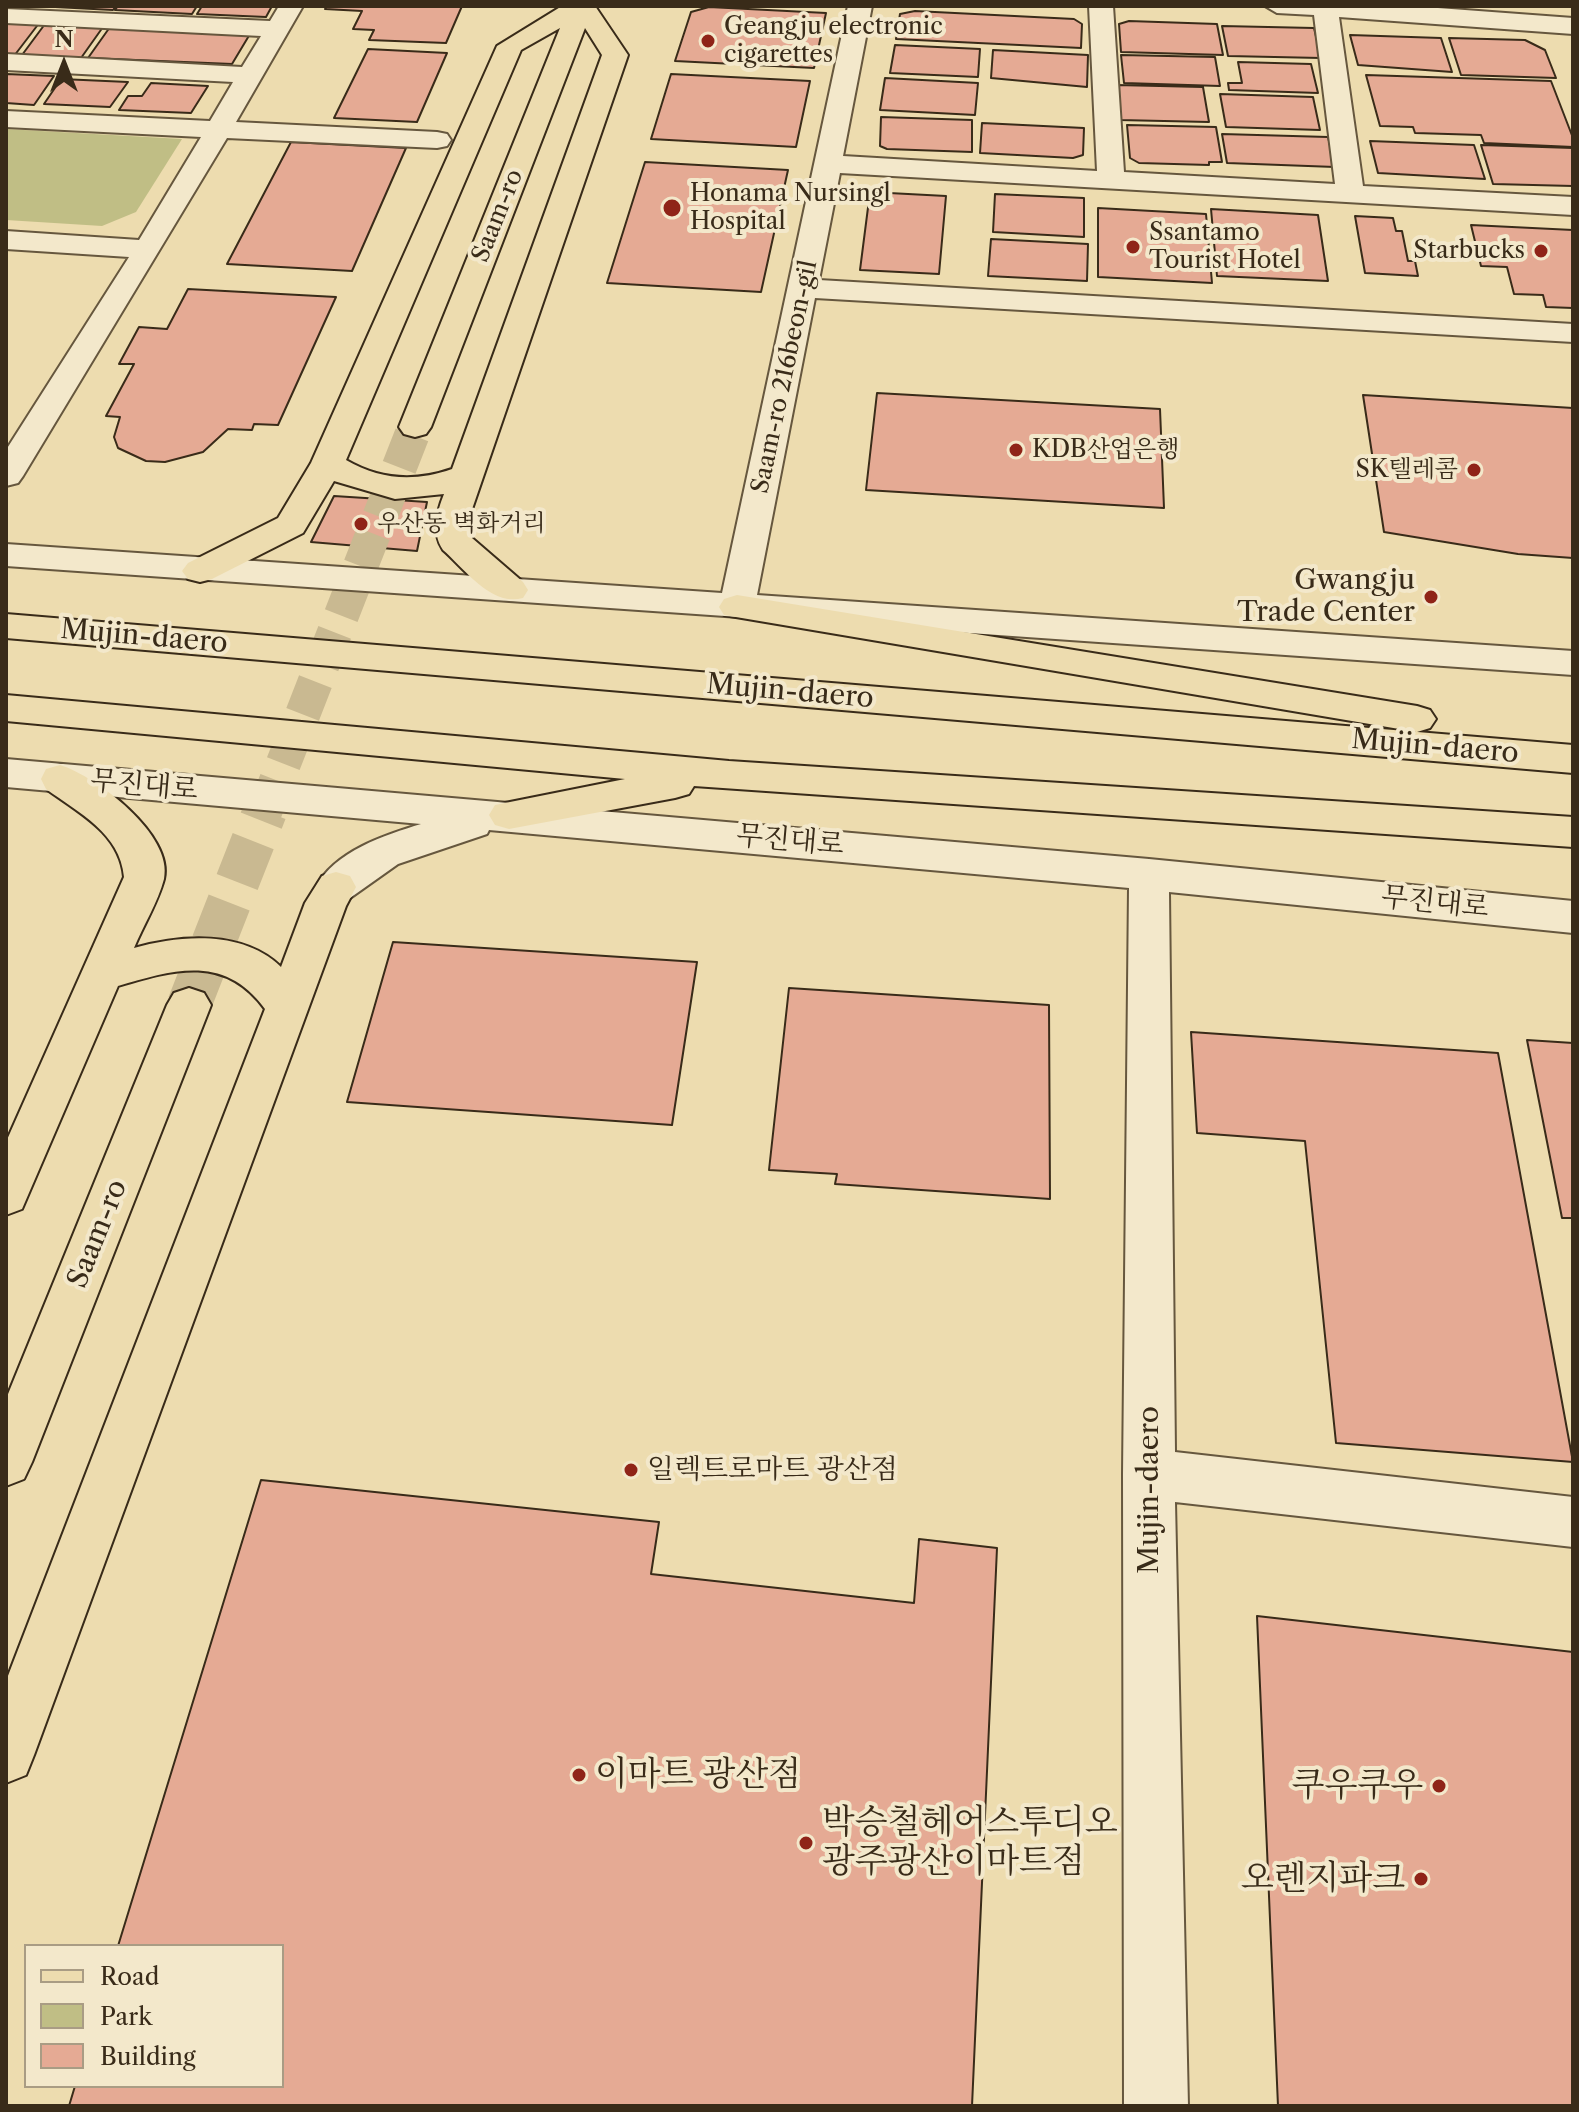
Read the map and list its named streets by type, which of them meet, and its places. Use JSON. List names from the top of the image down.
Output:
{
  "streets": {
    "main road": ["Saam-ro", "Mujin-daero"],
    "street": ["Saam-ro 216beon-gil", "무진대로"]
  },
  "crossings": [
    ["Mujin-daero", "무진대로"]
  ],
  "places": [
    "Geangju electronic cigarettes",
    "Honama Nursingl Hospital",
    "Ssantamo Tourist Hotel",
    "Starbucks",
    "KDB산업은행",
    "SK텔레콤",
    "우산동 벽화거리",
    "Gwangju Trade Center",
    "일렉트로마트 광산점",
    "이마트 광산점",
    "쿠우쿠우",
    "박승철헤어스투디오 광주광산이마트점",
    "오렌지파크"
  ],
  "legend": ["Road", "Park", "Building"],
  "north": "top"
}
